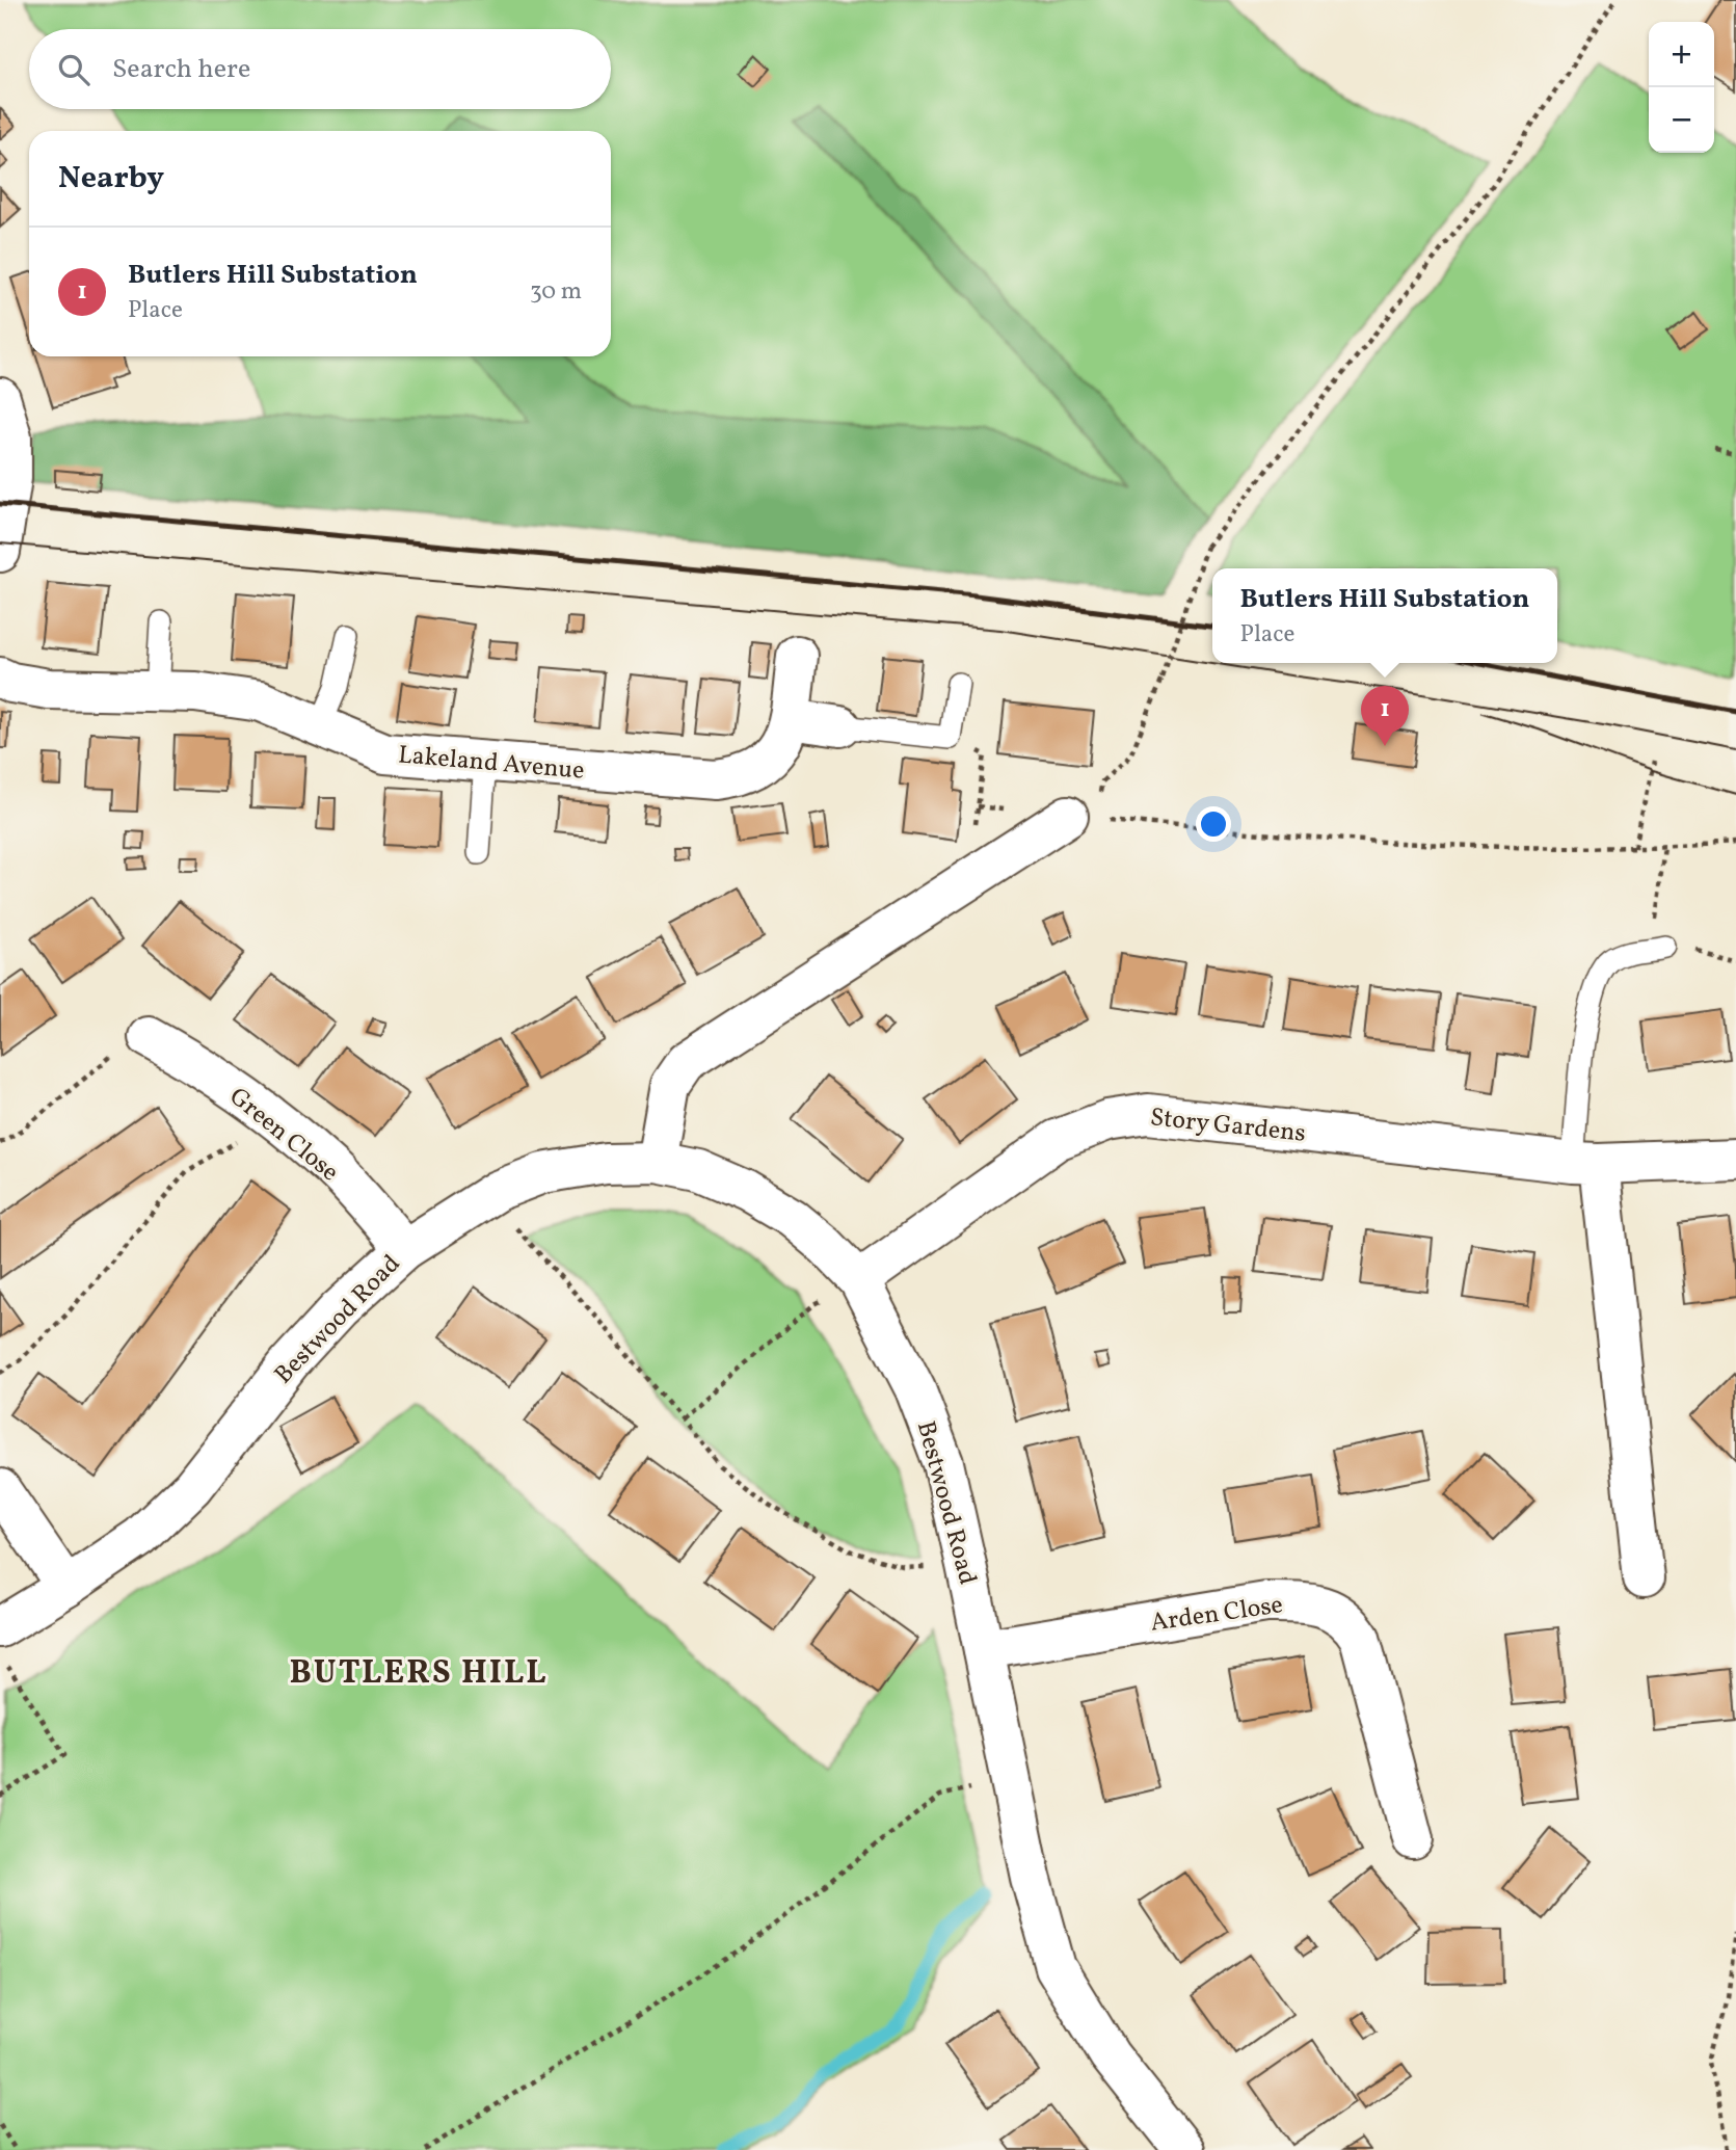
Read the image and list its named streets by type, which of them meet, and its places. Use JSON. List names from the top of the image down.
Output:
{
  "streets": {
    "street": [
      "Lakeland Avenue",
      "Story Gardens",
      "Green Close",
      "Bestwood Road",
      "Arden Close"
    ]
  },
  "crossings": [
    ["Story Gardens", "Bestwood Road"],
    ["Green Close", "Bestwood Road"],
    ["Bestwood Road", "Arden Close"]
  ],
  "districts": ["BUTLERS HILL"],
  "page": {
    "map_buttons": ["+", "−"],
    "search": "Search here",
    "heading": "Nearby",
    "list": [
      {
        "mark": "1",
        "name": "Butlers Hill Substation",
        "note": "Place",
        "value": "30 m"
      }
    ],
    "popup": ["Butlers Hill Substation", "Place"],
    "pins": "1"
  }
}
